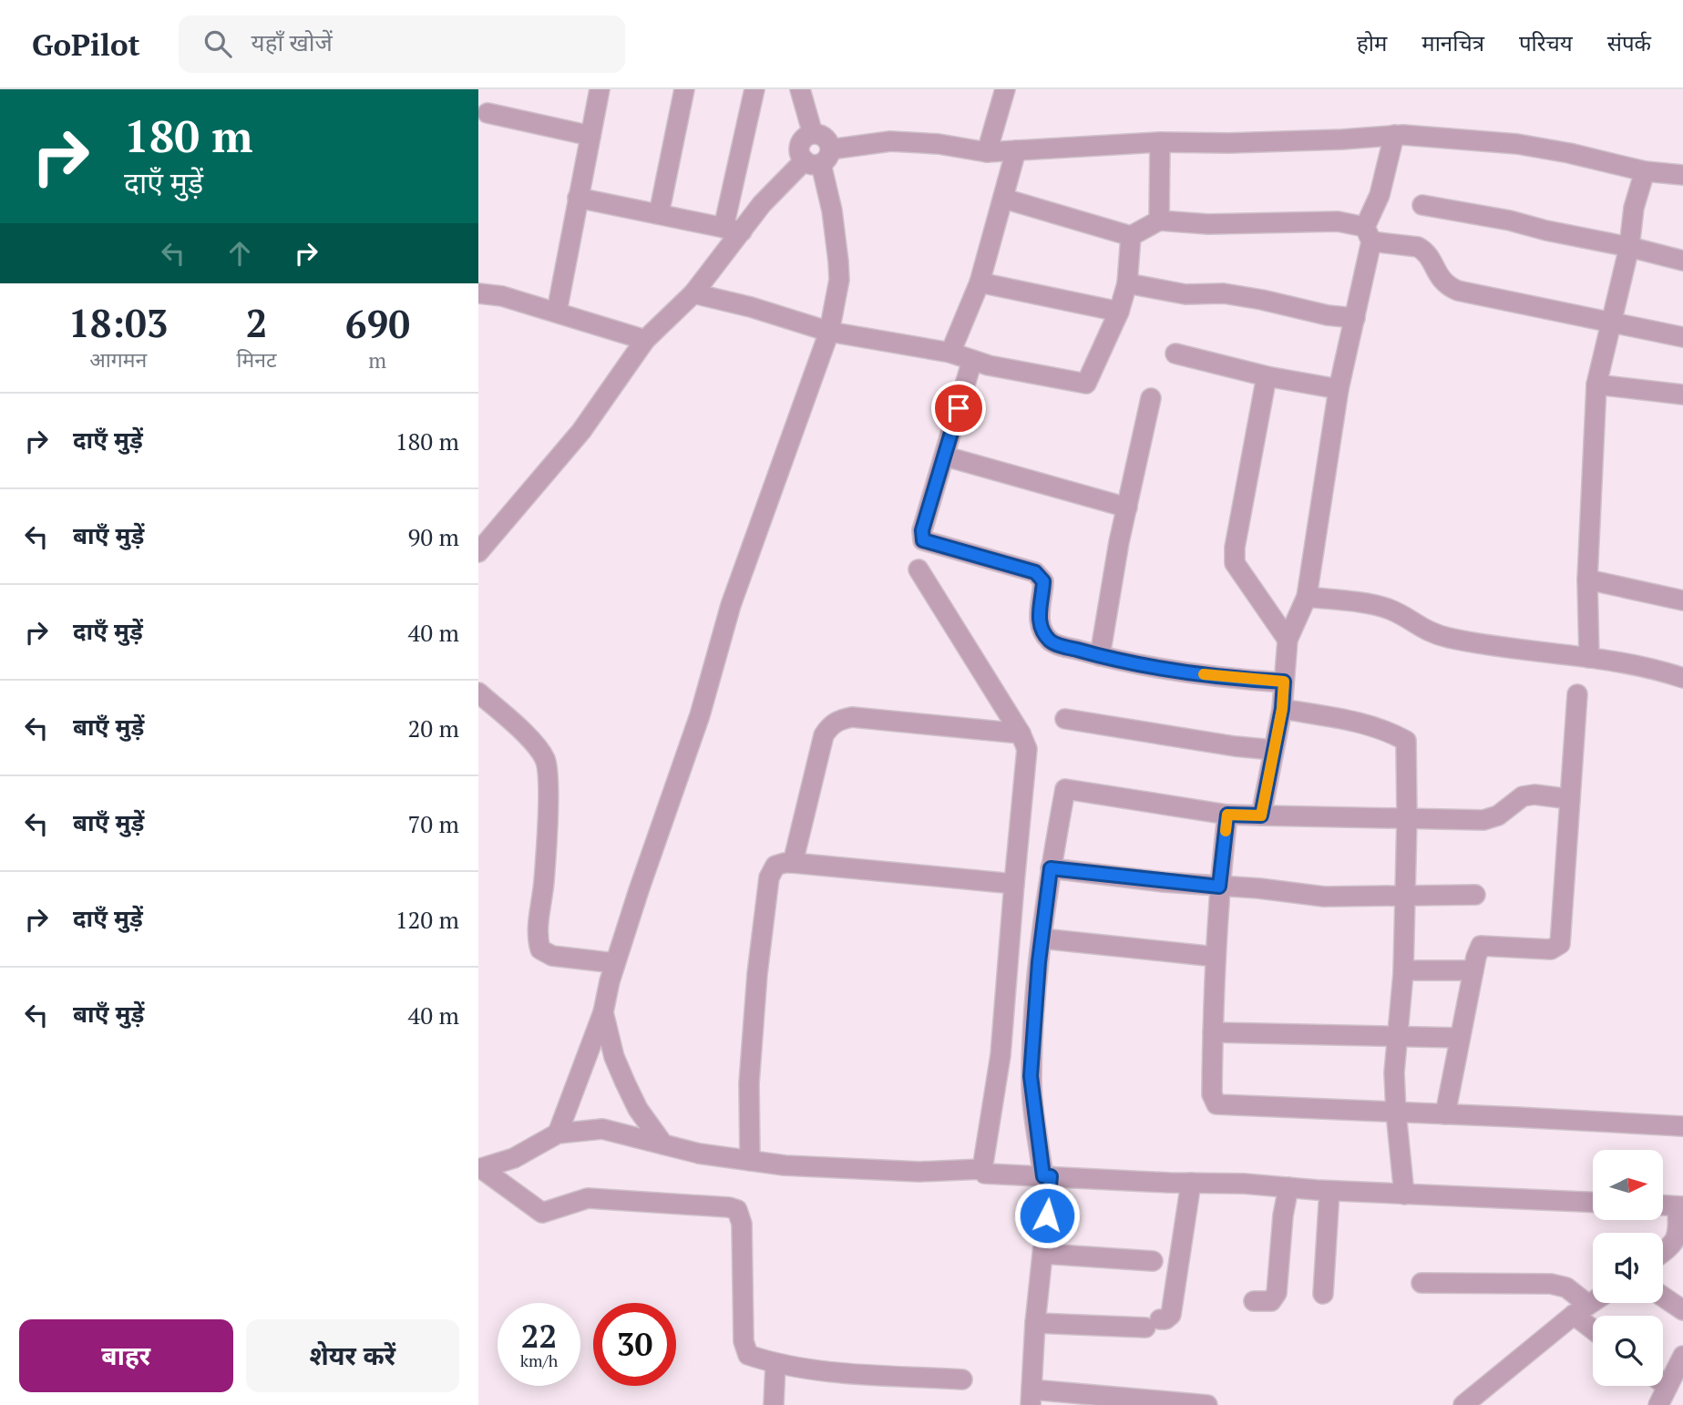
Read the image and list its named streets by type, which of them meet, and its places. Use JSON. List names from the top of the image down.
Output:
{
  "north": "right",
  "page": {
    "header": "GoPilot",
    "search": "यहाँ खोजें",
    "nav": [
      "होम",
      "मानचित्र",
      "परिचय",
      "संपर्क"
    ],
    "turn": ["180 m", "दाएँ मुड़ें"],
    "eta": [
      "18:03",
      "आगमन",
      "2",
      "मिनट",
      "690",
      "m"
    ],
    "list": [
      {
        "name": "दाएँ मुड़ें",
        "value": "180 m"
      },
      {
        "name": "बाएँ मुड़ें",
        "value": "90 m"
      },
      {
        "name": "दाएँ मुड़ें",
        "value": "40 m"
      },
      {
        "name": "बाएँ मुड़ें",
        "value": "20 m"
      },
      {
        "name": "बाएँ मुड़ें",
        "value": "70 m"
      },
      {
        "name": "दाएँ मुड़ें",
        "value": "120 m"
      },
      {
        "name": "बाएँ मुड़ें",
        "value": "40 m"
      }
    ],
    "speed": "22 km/h",
    "limit": "30",
    "buttons": ["बाहर", "शेयर करें"]
  }
}
